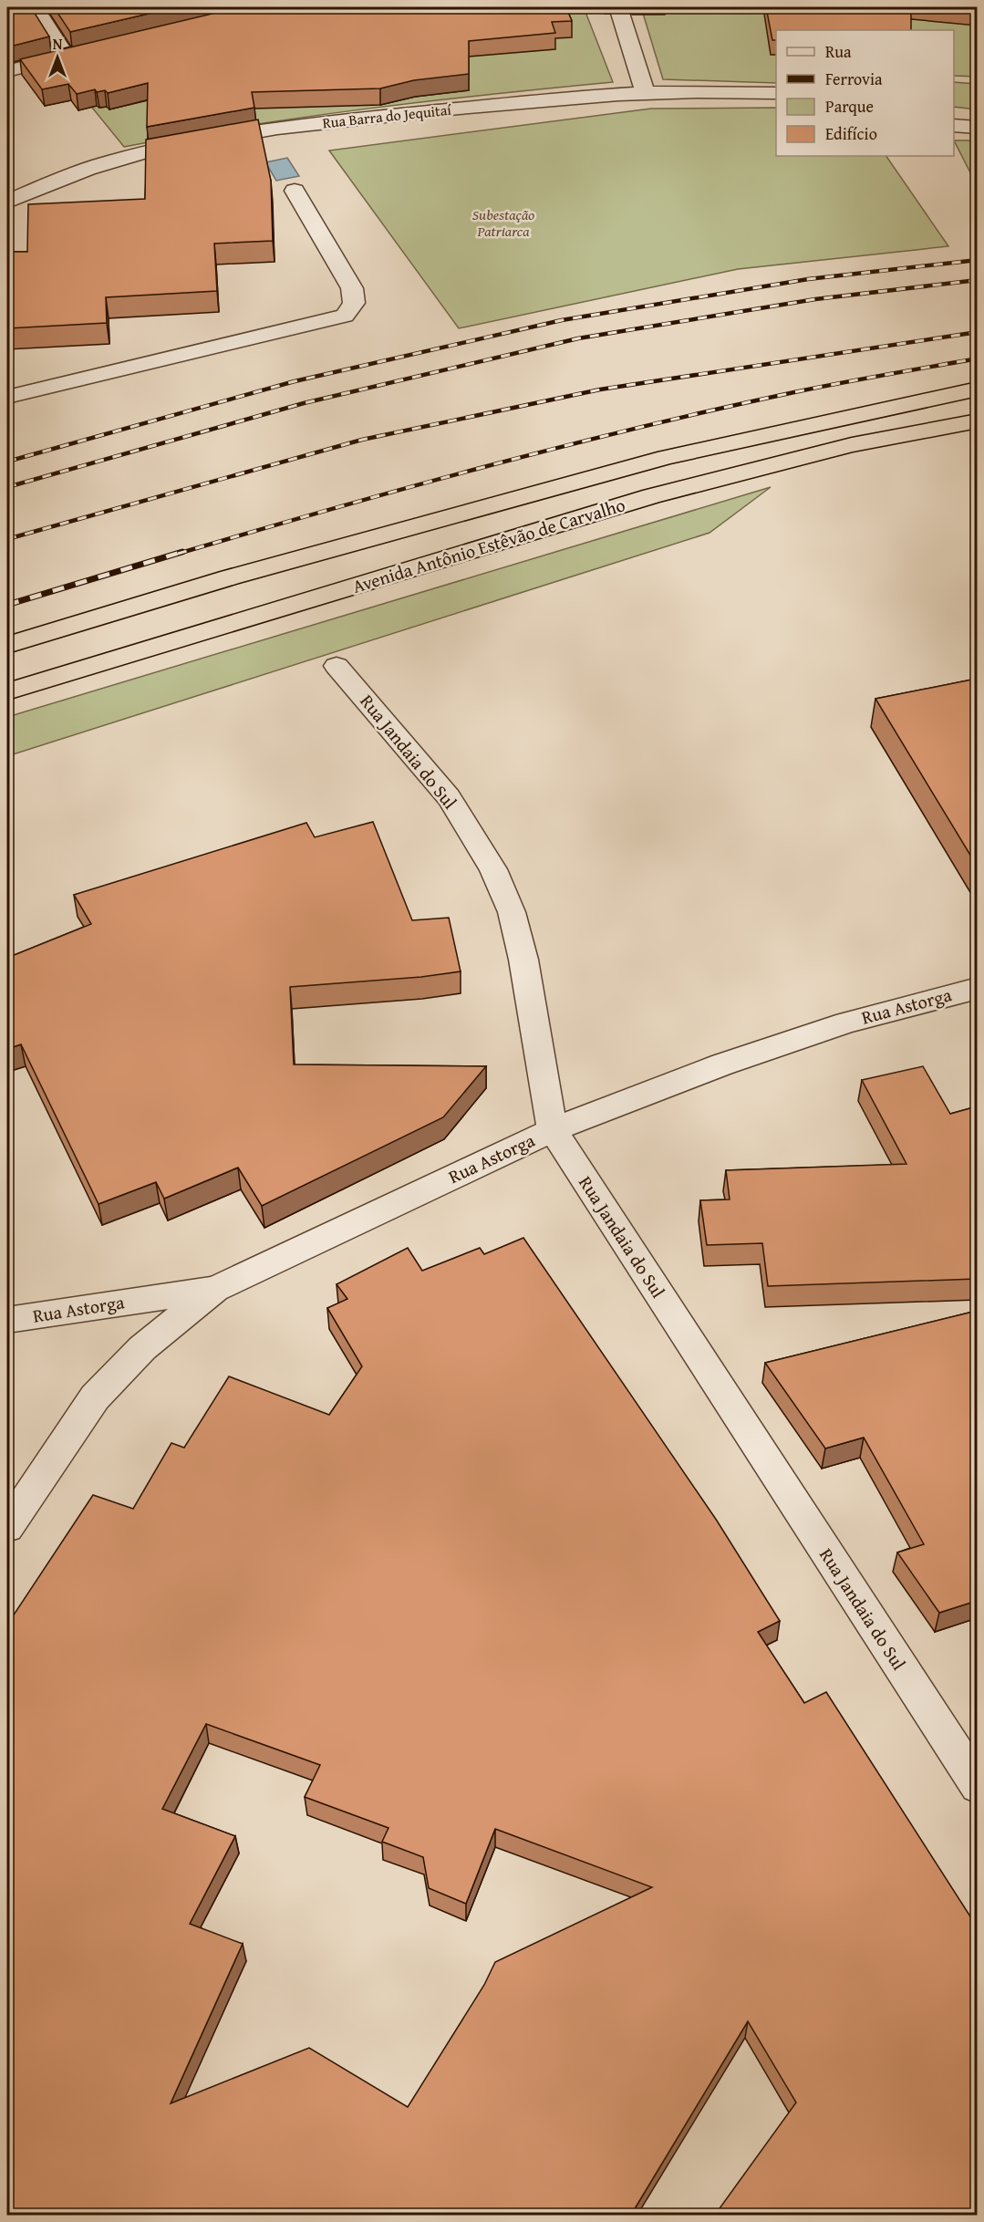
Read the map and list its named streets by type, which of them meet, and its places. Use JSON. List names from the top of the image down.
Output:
{
  "streets": {
    "highway": ["Avenida Antônio Estêvão de Carvalho"],
    "street": ["Rua Barra do Jequitaí", "Rua Jandaia do Sul", "Rua Astorga"]
  },
  "crossings": [
    ["Rua Jandaia do Sul", "Rua Astorga"]
  ],
  "parks": ["Subestação Patriarca"],
  "legend": [
    "Rua",
    "Ferrovia",
    "Parque",
    "Edifício"
  ],
  "north": "top"
}
